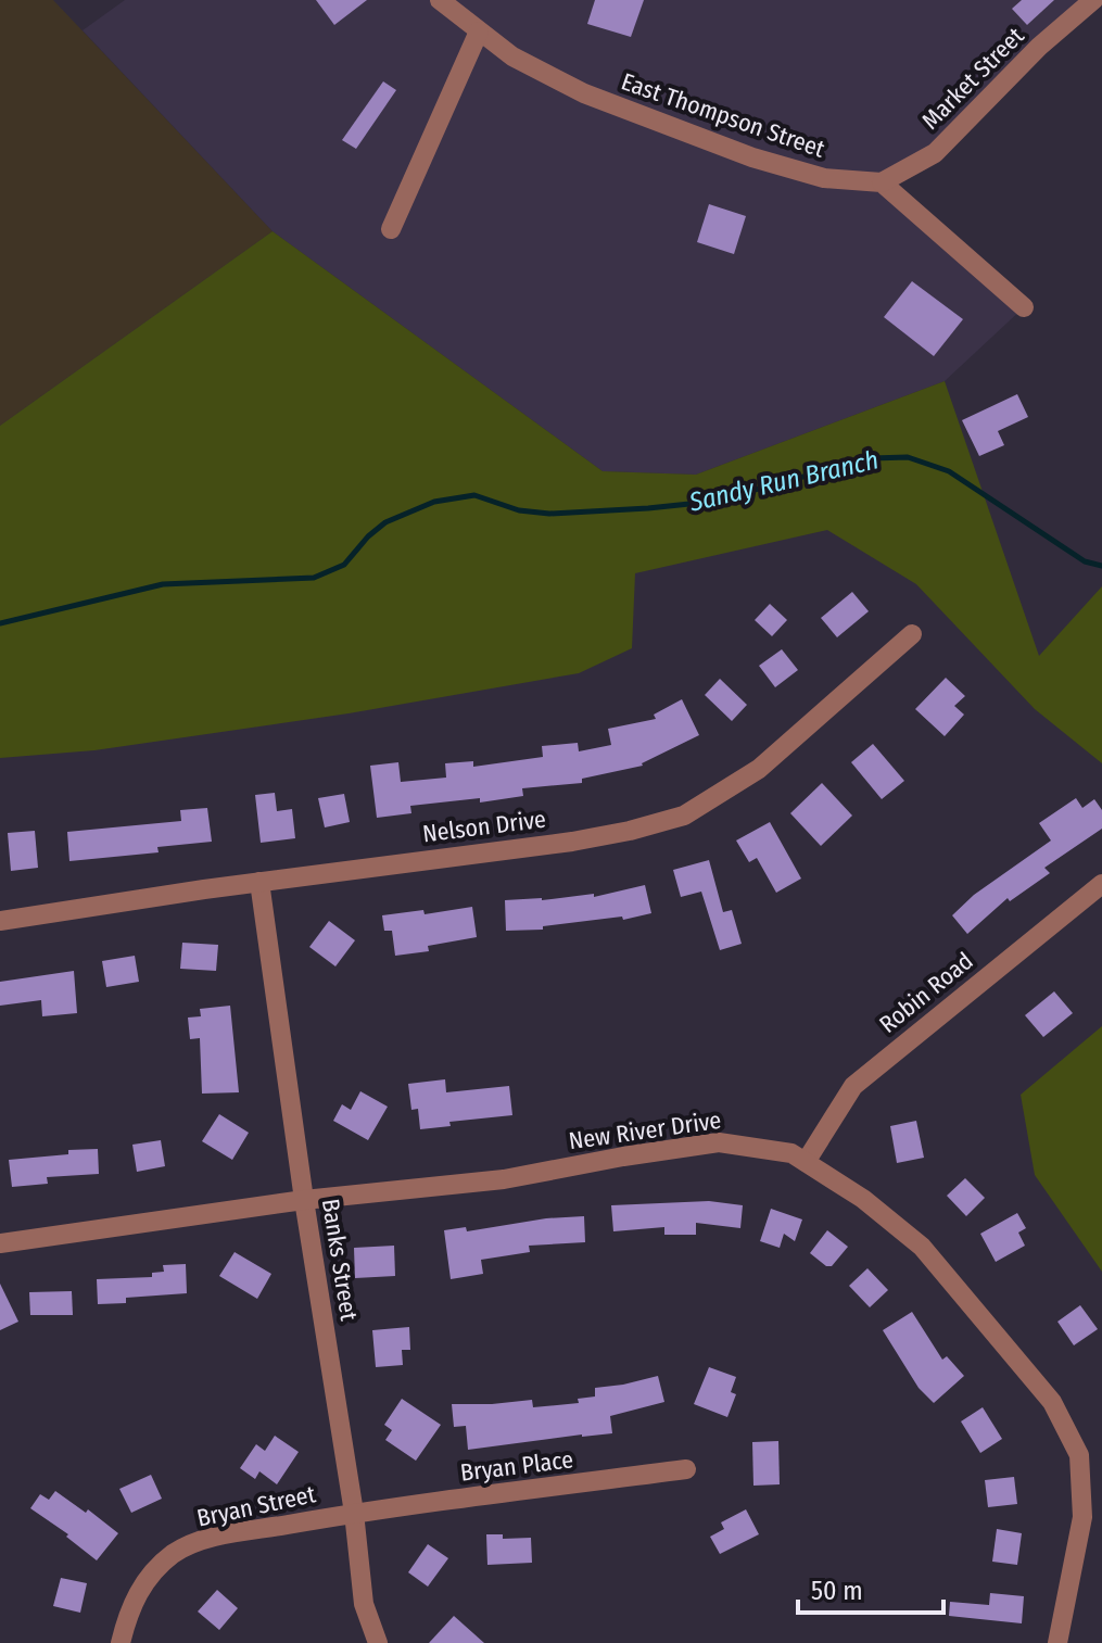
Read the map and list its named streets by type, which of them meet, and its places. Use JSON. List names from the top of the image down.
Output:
{
  "streets": {
    "street": [
      "Market Street",
      "East Thompson Street",
      "Nelson Drive",
      "Robin Road",
      "New River Drive",
      "Banks Street",
      "Bryan Place",
      "Bryan Street"
    ]
  },
  "crossings": [
    ["Market Street", "East Thompson Street"],
    ["Nelson Drive", "Banks Street"],
    ["Robin Road", "New River Drive"],
    ["New River Drive", "Banks Street"],
    ["Banks Street", "Bryan Place"],
    ["Banks Street", "Bryan Street"],
    ["Bryan Place", "Bryan Street"]
  ],
  "water": ["Sandy Run Branch"],
  "scale_bar": "50 m"
}
